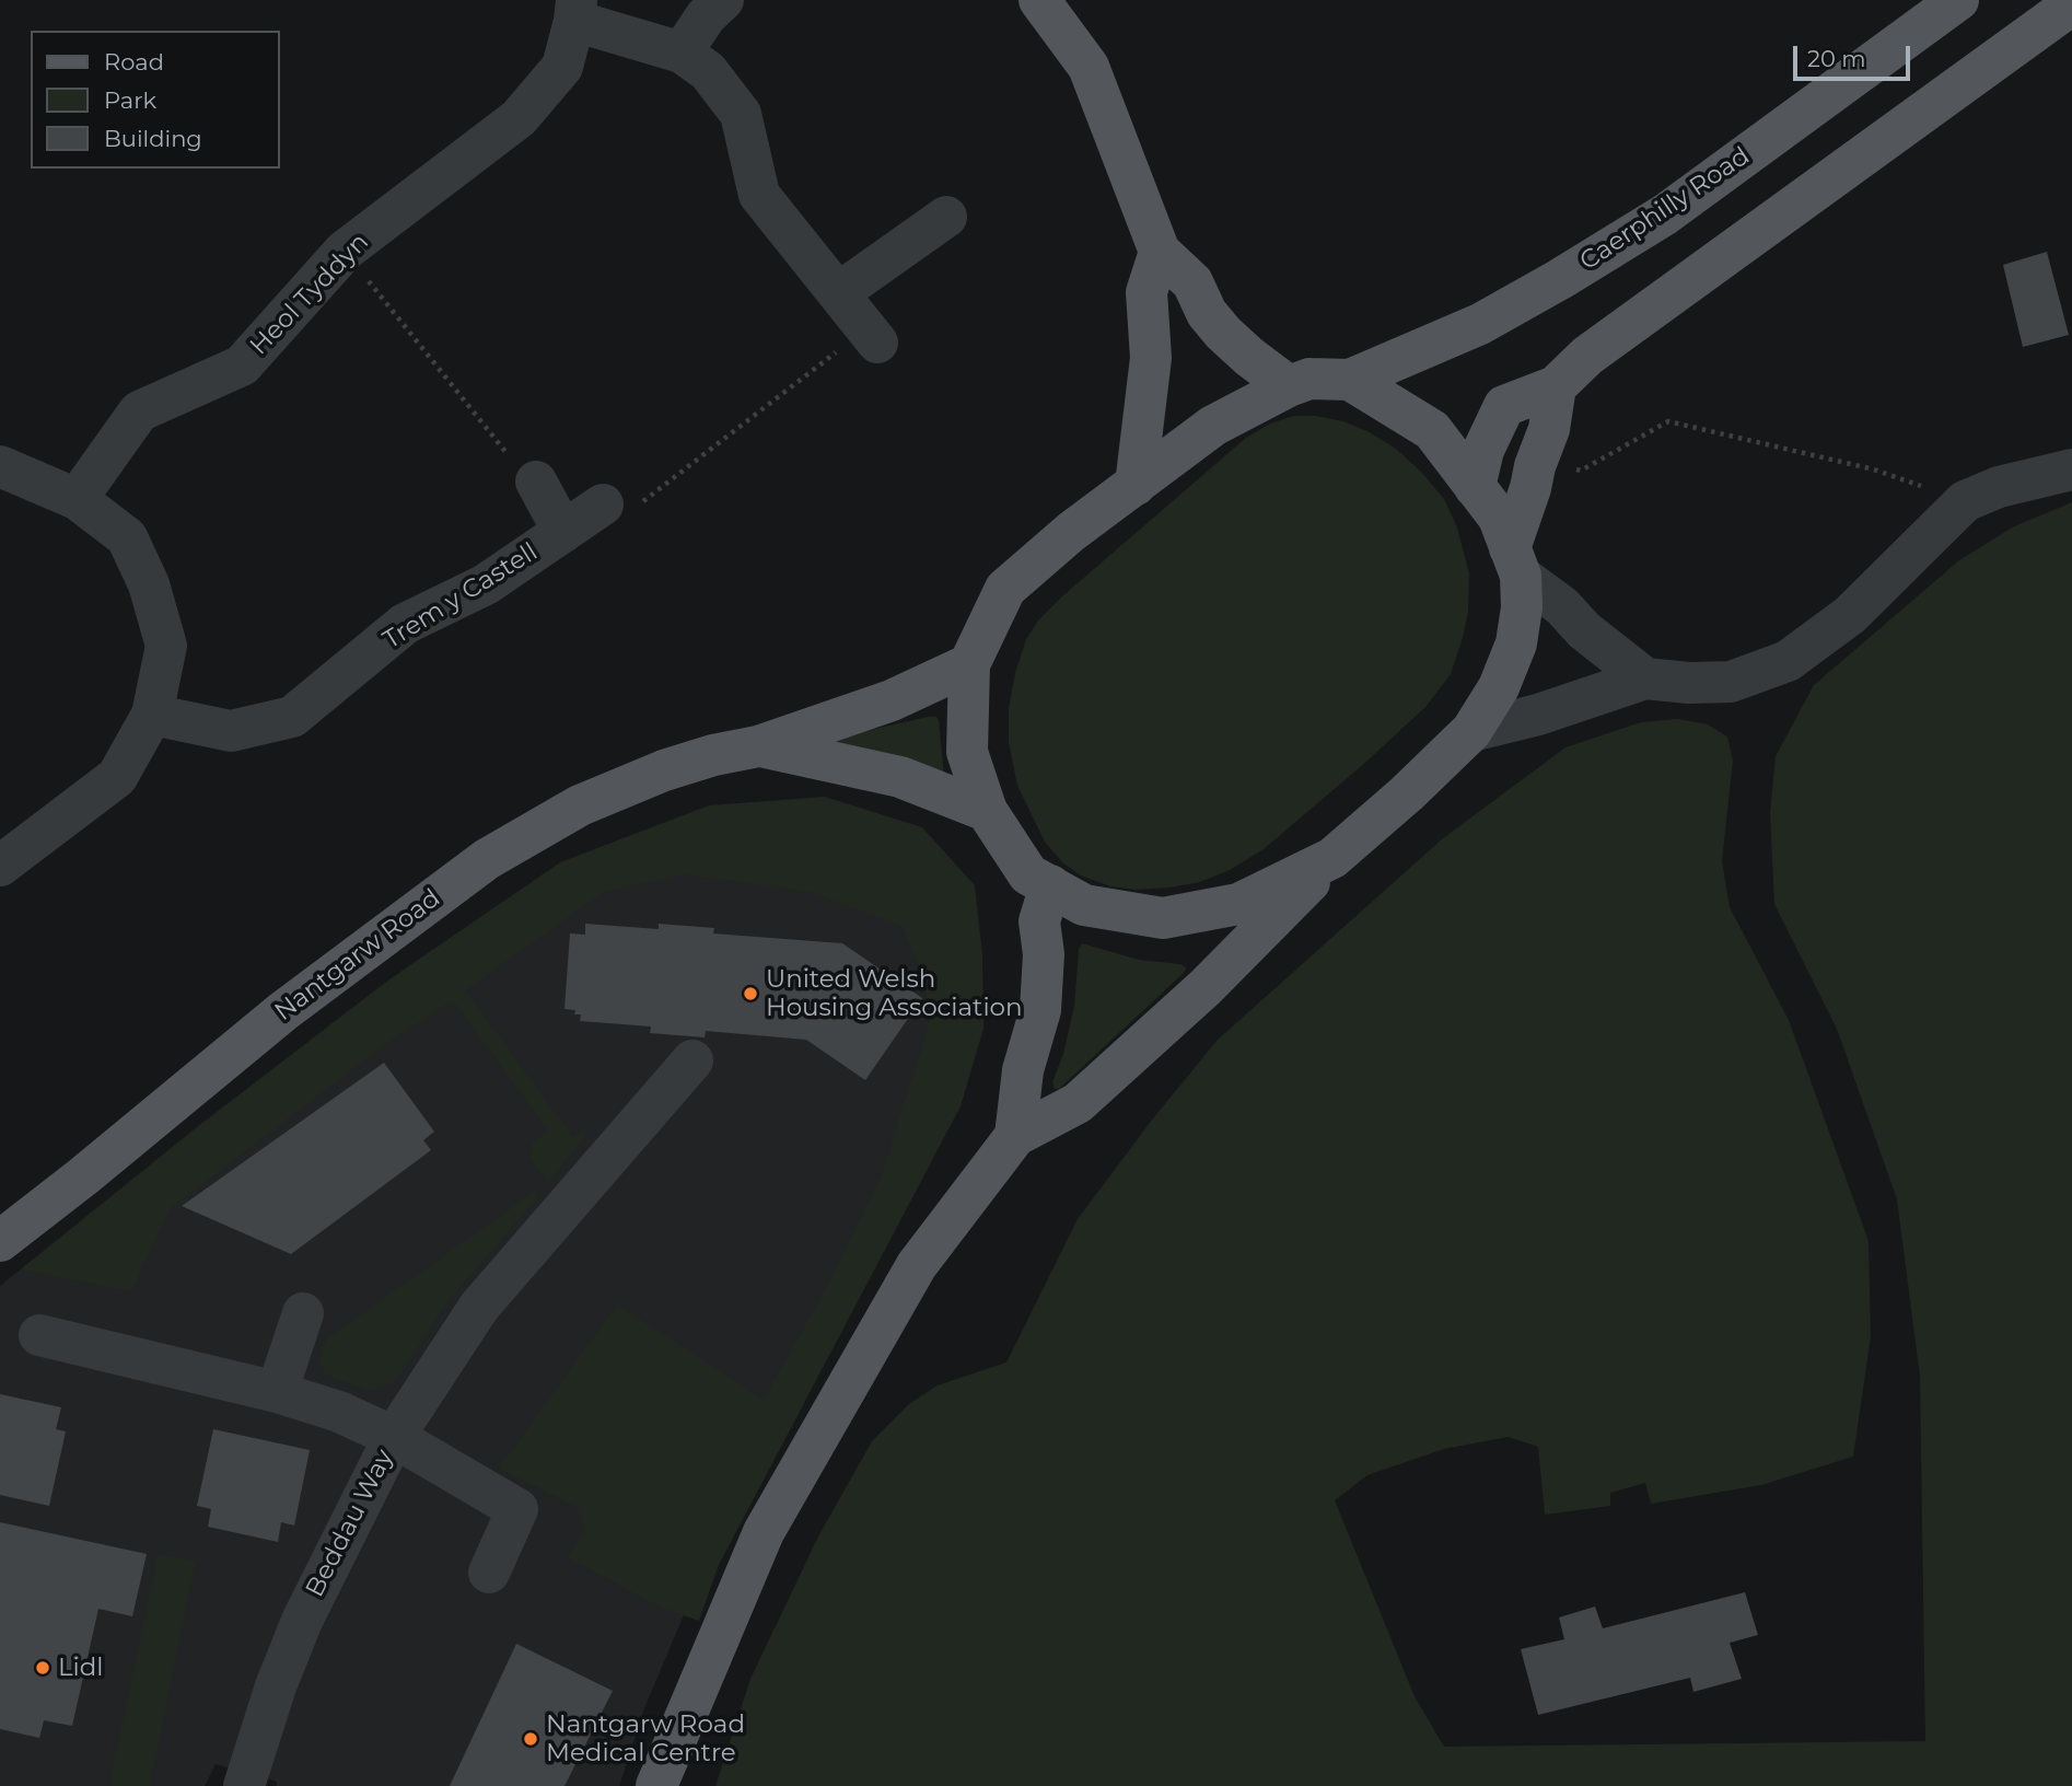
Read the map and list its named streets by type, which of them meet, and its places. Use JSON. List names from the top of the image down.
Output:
{
  "streets": {
    "main road": ["Caerphilly Road", "Nantgarw Road"],
    "street": ["Heol Tyddyn", "Trem y Castell", "Beddau Way"]
  },
  "places": ["United Welsh Housing Association", "Lidl", "Nantgarw Road Medical Centre"],
  "legend": ["Road", "Park", "Building"],
  "scale_bar": "20 m"
}
